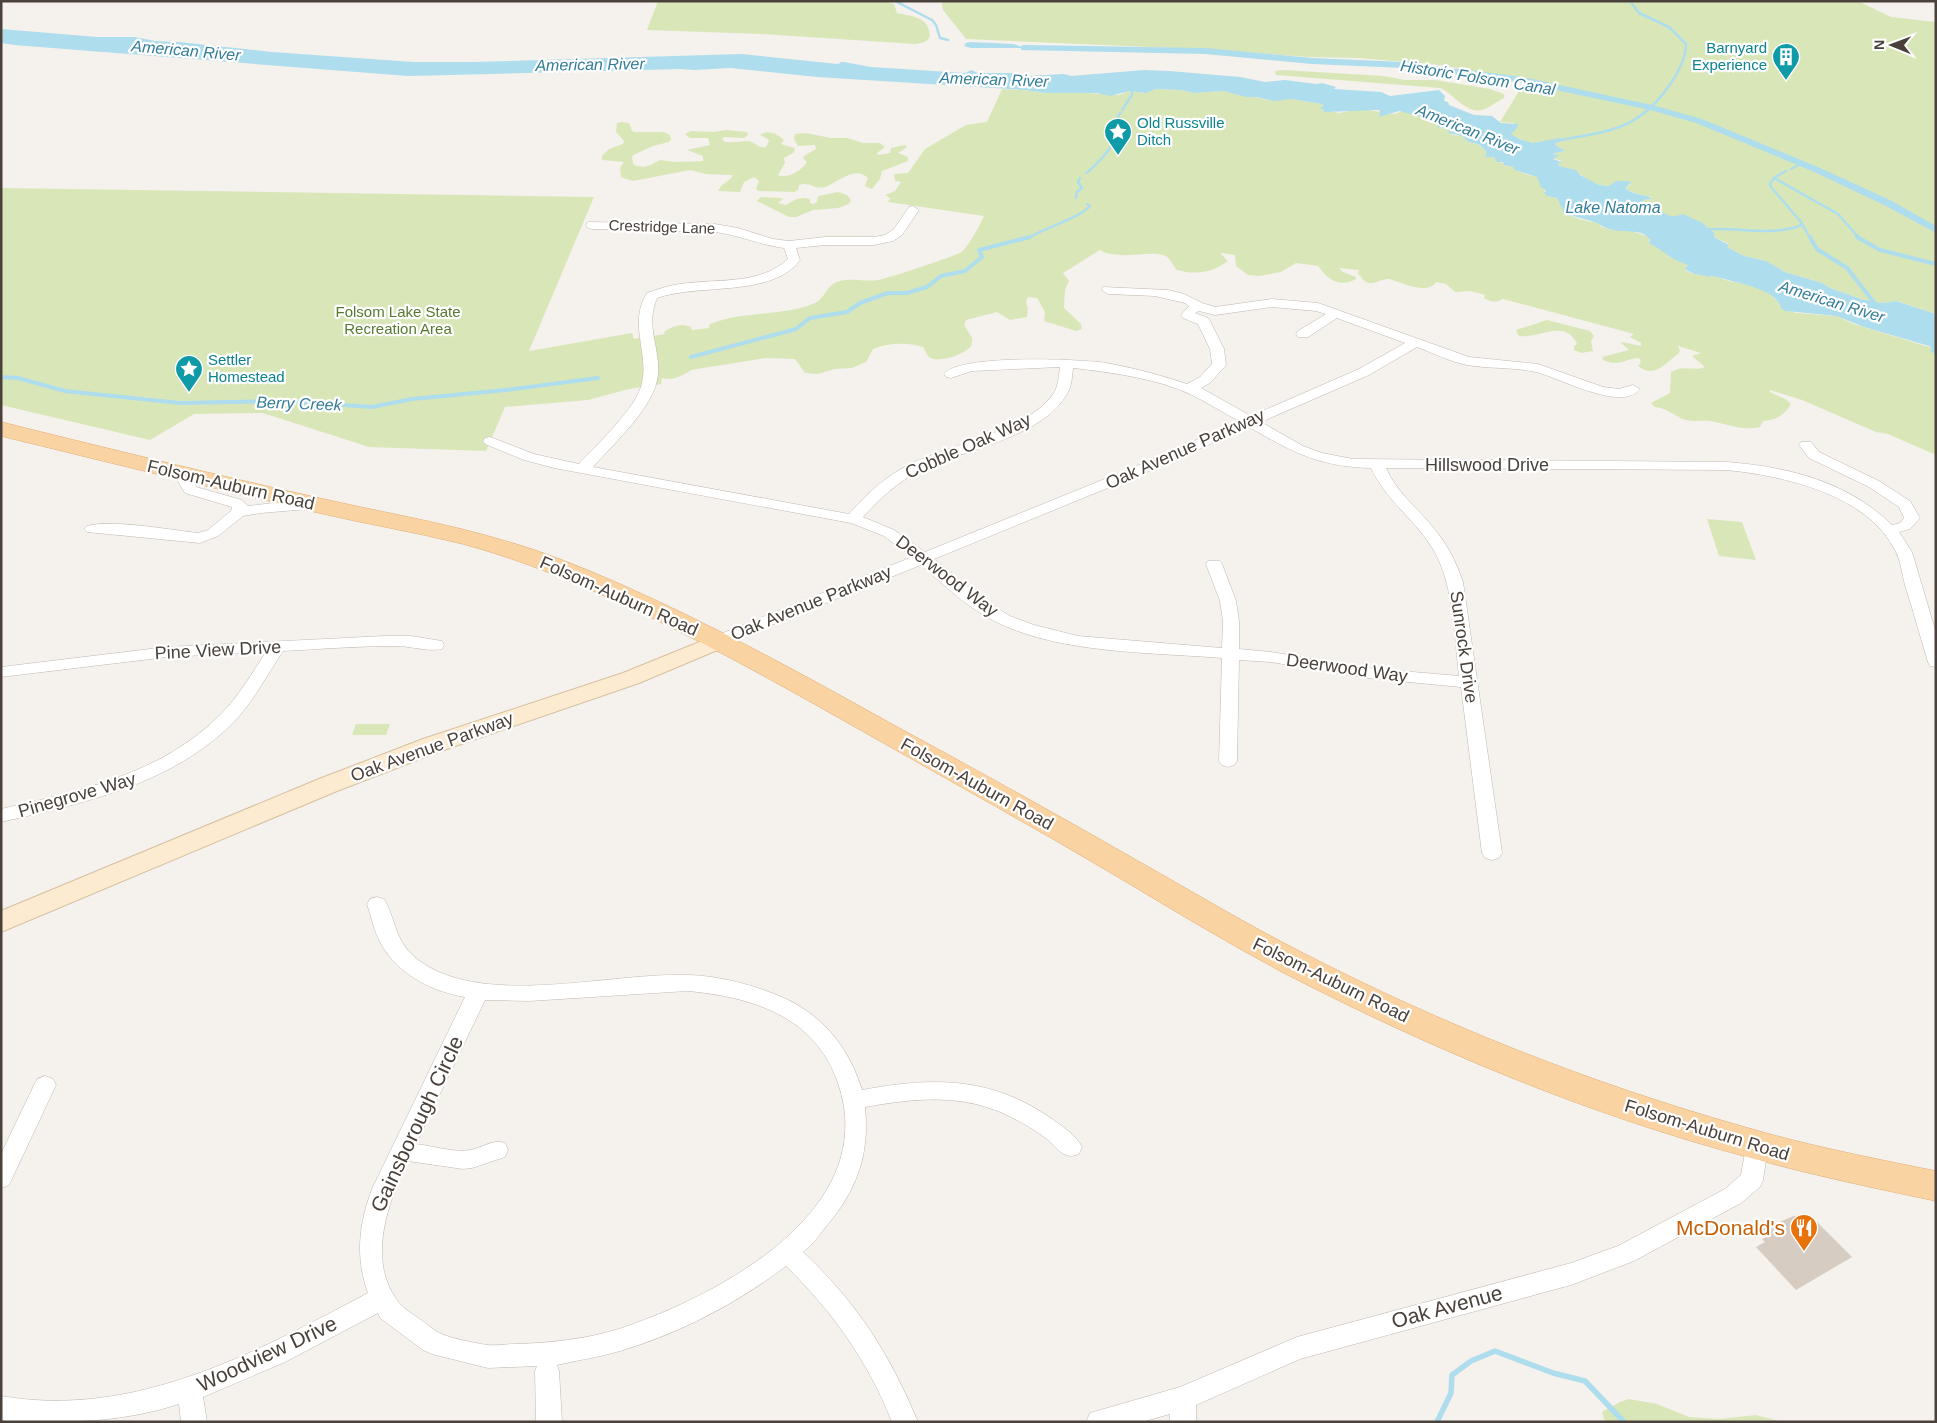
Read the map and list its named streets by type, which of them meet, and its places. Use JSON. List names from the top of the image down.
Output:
{
  "streets": {
    "main road": ["Oak Avenue Parkway", "Folsom-Auburn Road"],
    "street": [
      "Crestridge Lane",
      "Cobble Oak Way",
      "Hillswood Drive",
      "Deerwood Way",
      "Sunrock Drive",
      "Pine View Drive",
      "Pinegrove Way",
      "Gainsborough Circle",
      "Oak Avenue",
      "Woodview Drive"
    ]
  },
  "crossings": [
    ["Cobble Oak Way", "Hillswood Drive"],
    ["Cobble Oak Way", "Deerwood Way"],
    ["Oak Avenue Parkway", "Hillswood Drive"],
    ["Oak Avenue Parkway", "Folsom-Auburn Road"],
    ["Oak Avenue Parkway", "Deerwood Way"],
    ["Hillswood Drive", "Sunrock Drive"],
    ["Folsom-Auburn Road", "Oak Avenue"],
    ["Deerwood Way", "Sunrock Drive"],
    ["Pine View Drive", "Pinegrove Way"],
    ["Gainsborough Circle", "Woodview Drive"]
  ],
  "water": [
    "American River",
    "Historic Folsom Canal",
    "Lake Natoma",
    "Berry Creek"
  ],
  "parks": ["Folsom Lake State Recreation Area"],
  "places": {
    "building": ["Barnyard Experience"],
    "place": ["Old Russville Ditch", "Settler Homestead"],
    "restaurant": ["McDonald's"]
  },
  "north": "left"
}
